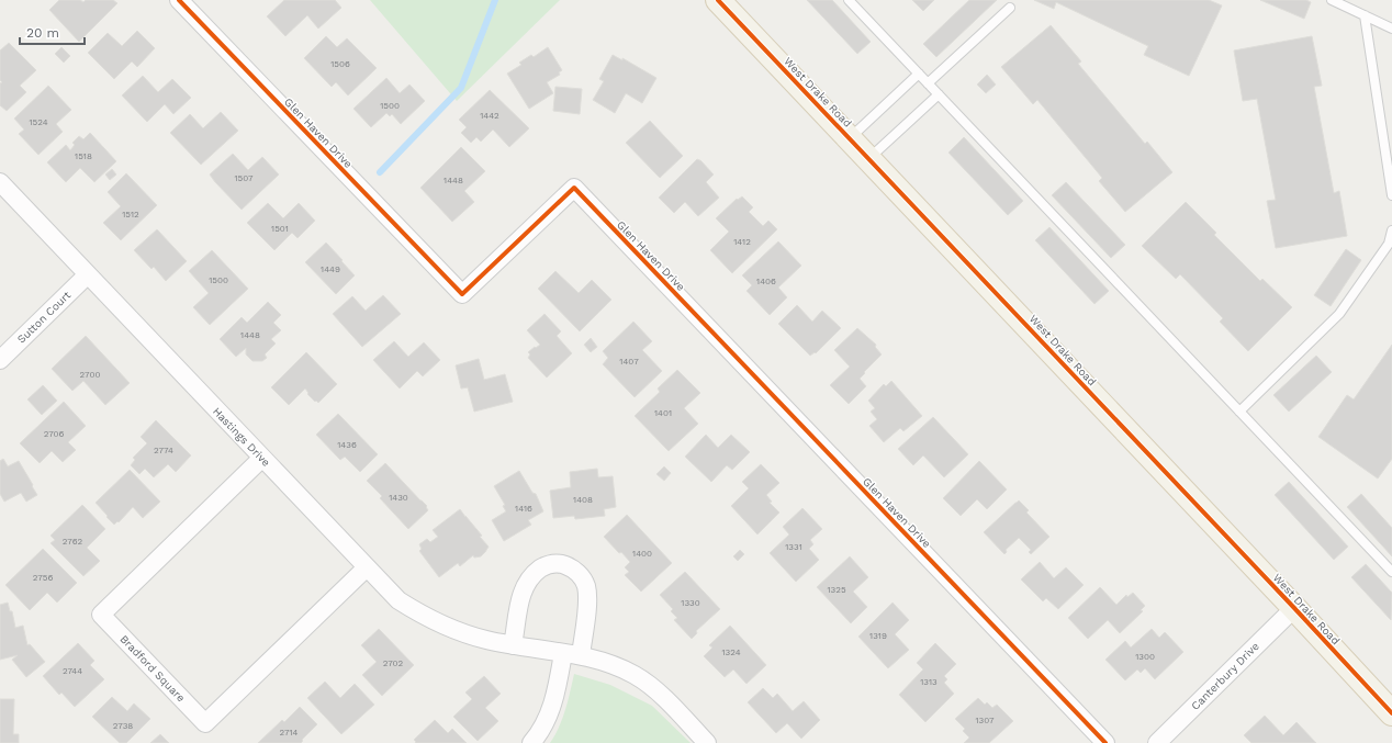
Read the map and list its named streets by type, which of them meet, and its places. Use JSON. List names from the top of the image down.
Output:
{
  "streets": {
    "main road": ["West Drake Road"],
    "street": [
      "Glen Haven Drive",
      "Sutton Court",
      "Hastings Drive",
      "Bradford Square",
      "Canterbury Drive"
    ]
  },
  "crossings": [
    ["West Drake Road", "Canterbury Drive"],
    ["Sutton Court", "Hastings Drive"],
    ["Hastings Drive", "Bradford Square"]
  ],
  "house_numbers": [
    "1506",
    "1500",
    "1442",
    "1524",
    "1518",
    "1507",
    "1448",
    "1512",
    "1501",
    "1412",
    "1449",
    "1500",
    "1406",
    "1448",
    "1407",
    "2700",
    "1401",
    "2706",
    "1436",
    "2774",
    "1430",
    "1408",
    "1416",
    "2762",
    "1331",
    "1400",
    "2756",
    "1325",
    "1330",
    "1319",
    "1324",
    "1300",
    "2702",
    "2744",
    "1313",
    "1307",
    "2738",
    "2714"
  ],
  "scale_bar": "20 m"
}
